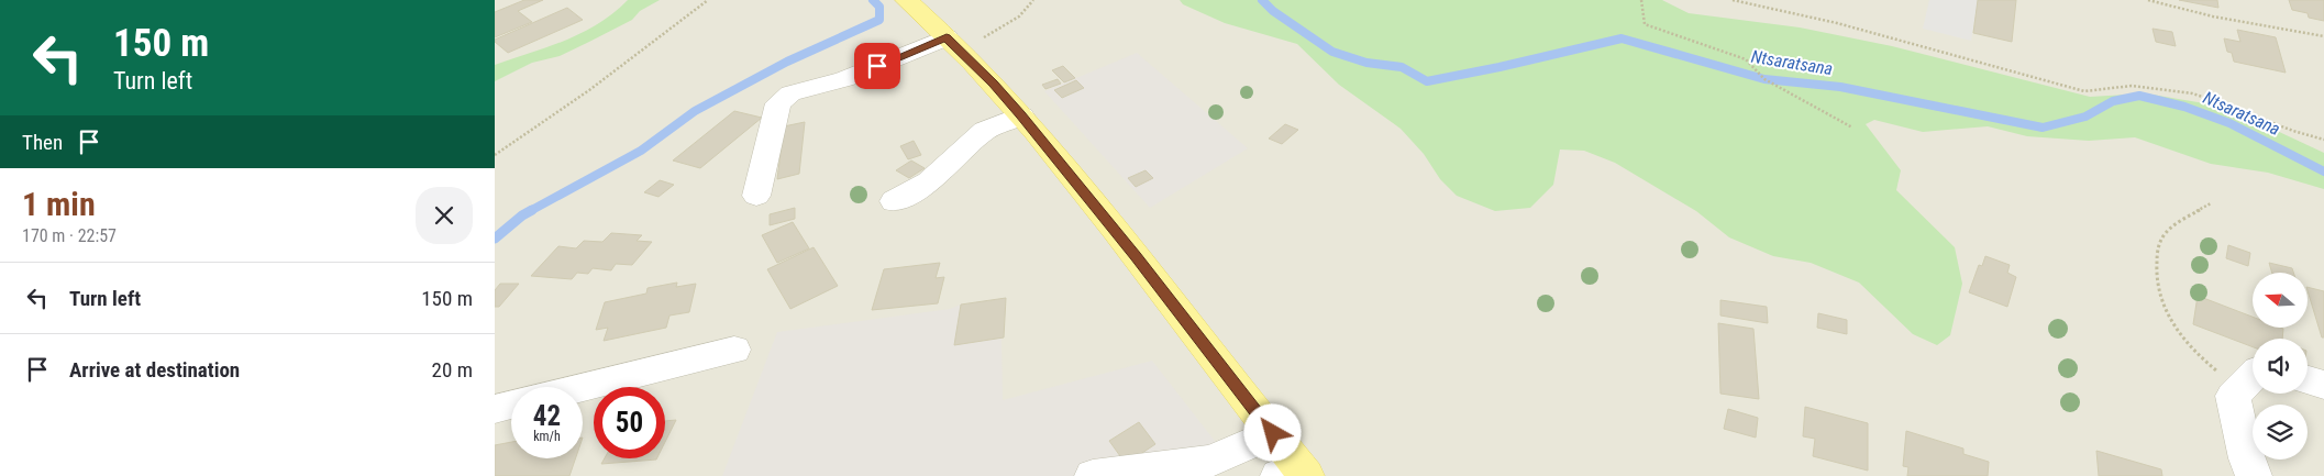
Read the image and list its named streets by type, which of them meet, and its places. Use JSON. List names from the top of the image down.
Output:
{
  "water": ["Ntsaratsana"],
  "north": "left",
  "page": {
    "turn": ["150 m", "Turn left"],
    "then": "Then",
    "heading": ["1 min", "170 m · 22:57"],
    "list": [
      {
        "name": "Turn left",
        "value": "150 m"
      },
      {
        "name": "Arrive at destination",
        "value": "20 m"
      }
    ],
    "speed": "42 km/h",
    "limit": "50"
  }
}
